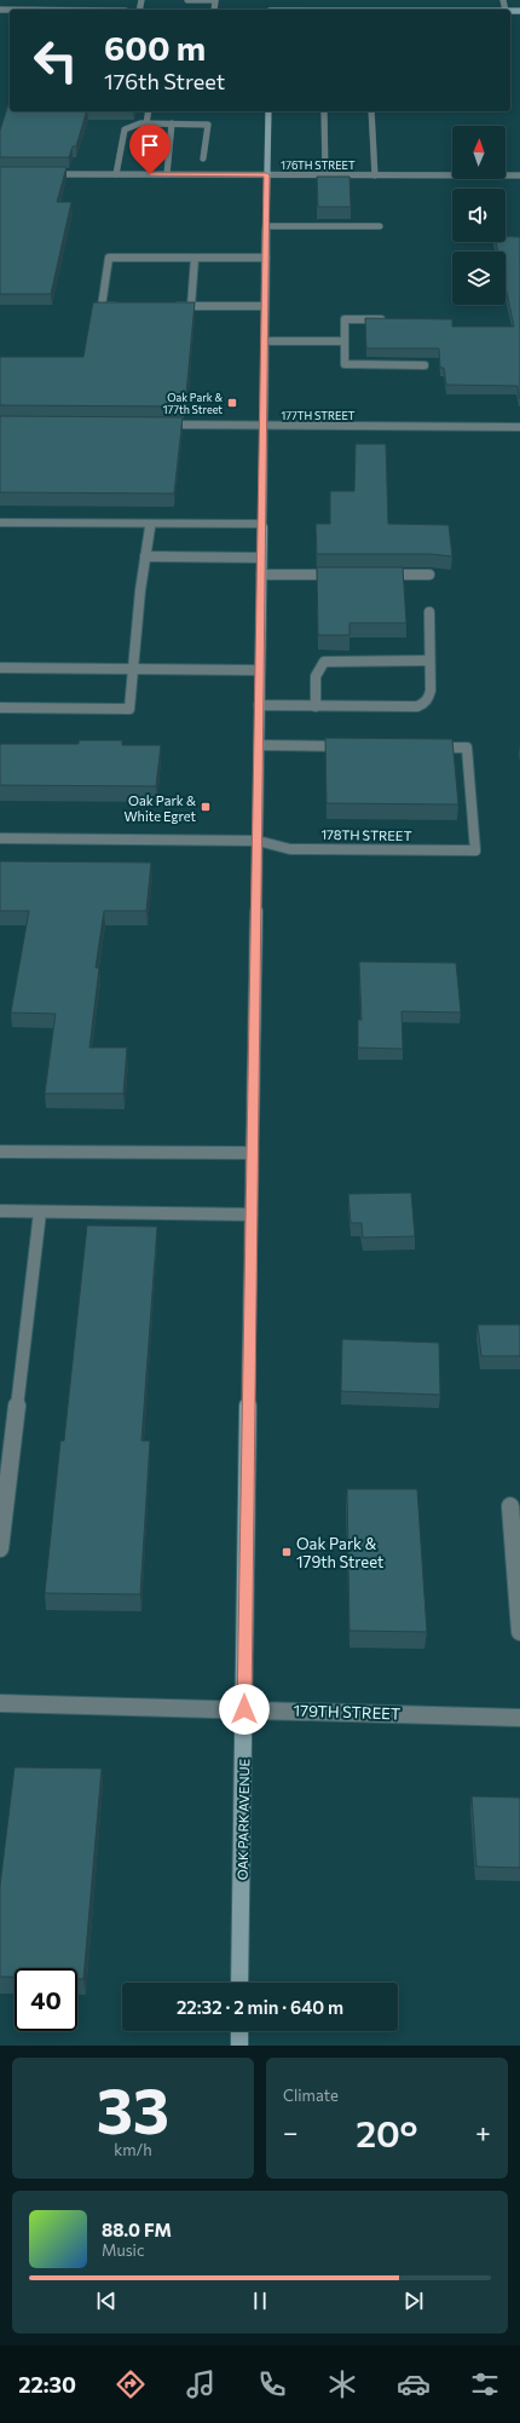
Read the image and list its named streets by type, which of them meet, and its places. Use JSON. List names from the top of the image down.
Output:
{
  "streets": {
    "street": [
      "176TH STREET",
      "177TH STREET",
      "178TH STREET",
      "179TH STREET",
      "OAK PARK AVENUE"
    ]
  },
  "crossings": [
    ["176TH STREET", "OAK PARK AVENUE"],
    ["177TH STREET", "OAK PARK AVENUE"],
    ["178TH STREET", "OAK PARK AVENUE"],
    ["179TH STREET", "OAK PARK AVENUE"]
  ],
  "places": {
    "transit": ["Oak Park & 177th Street", "Oak Park & White Egret", "Oak Park & 179th Street"]
  },
  "north": "top",
  "page": {
    "turn": ["600 m", "176th Street"],
    "limit": "40",
    "trip": "22:32 · 2 min · 640 m",
    "tile": [
      ["33", "km/h"],
      "Climate"
    ],
    "heat": ["−", "20°", "+"],
    "song": ["88.0 FM", "Music"],
    "tabs": "22:30"
  }
}
